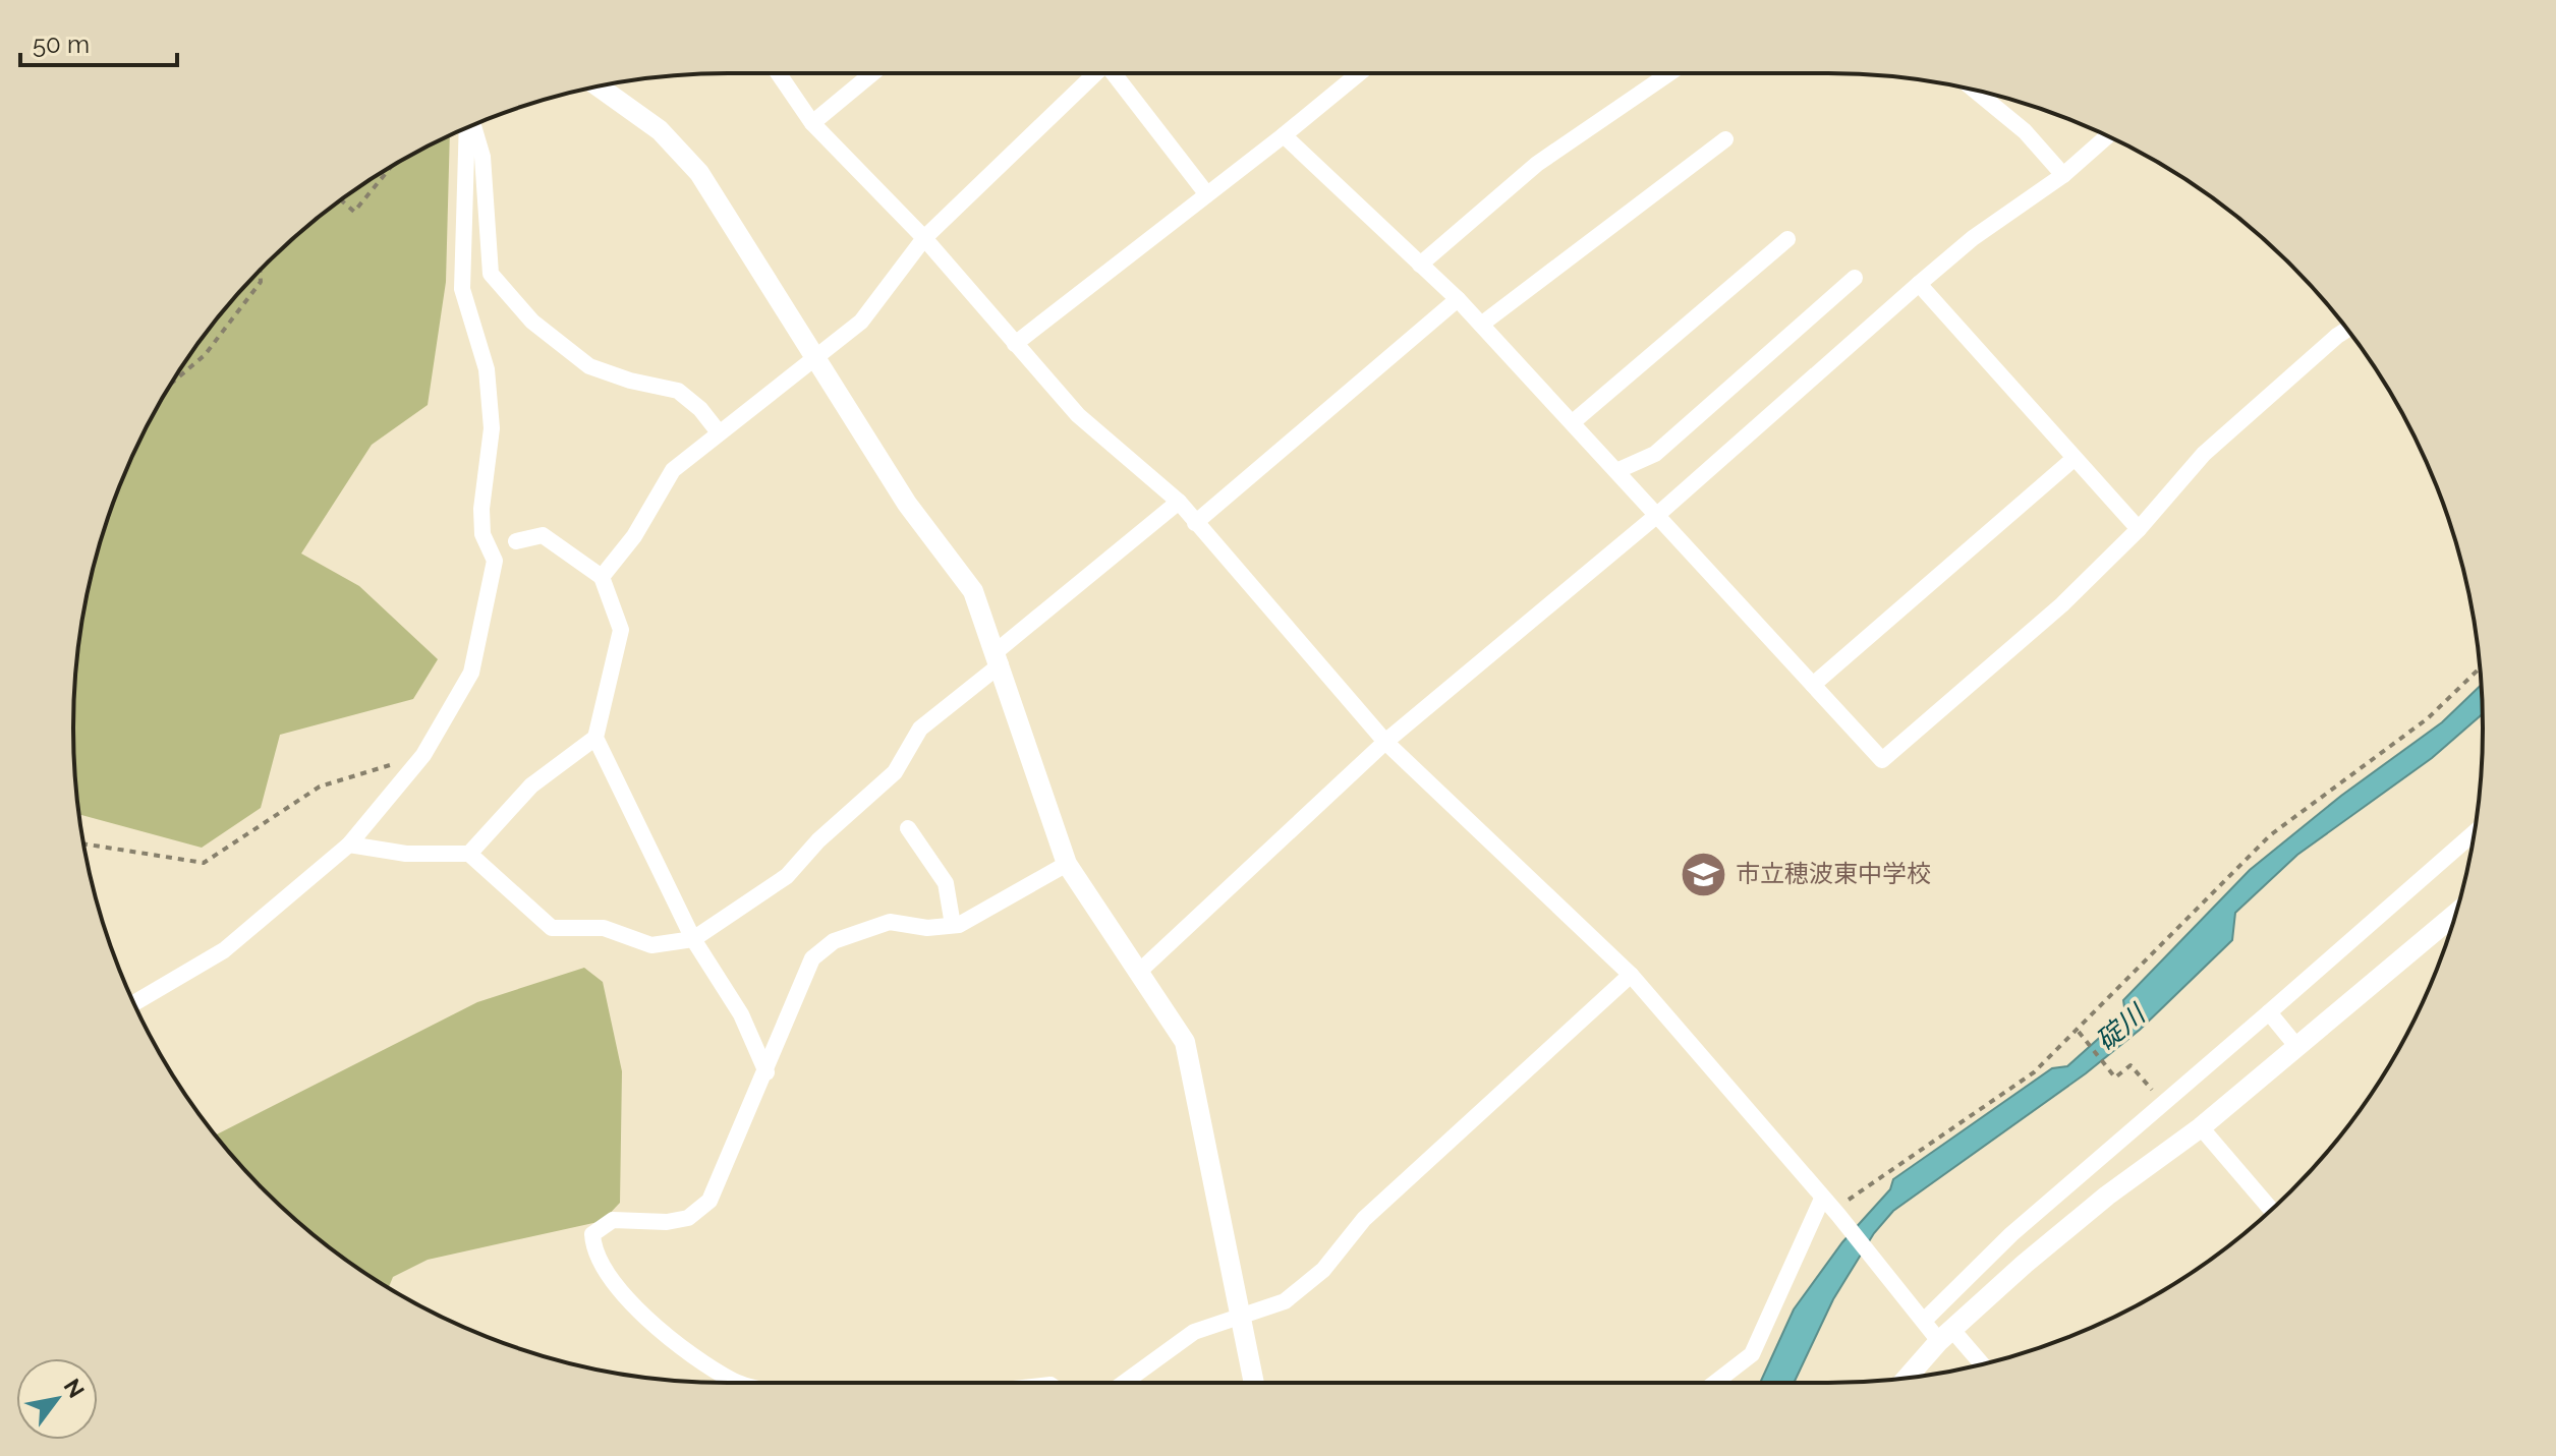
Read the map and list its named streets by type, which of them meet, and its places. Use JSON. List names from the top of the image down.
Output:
{
  "water": ["碇川"],
  "places": {
    "school or university": ["市立穂波東中学校"]
  },
  "scale_bar": "50 m",
  "north": "top right"
}
